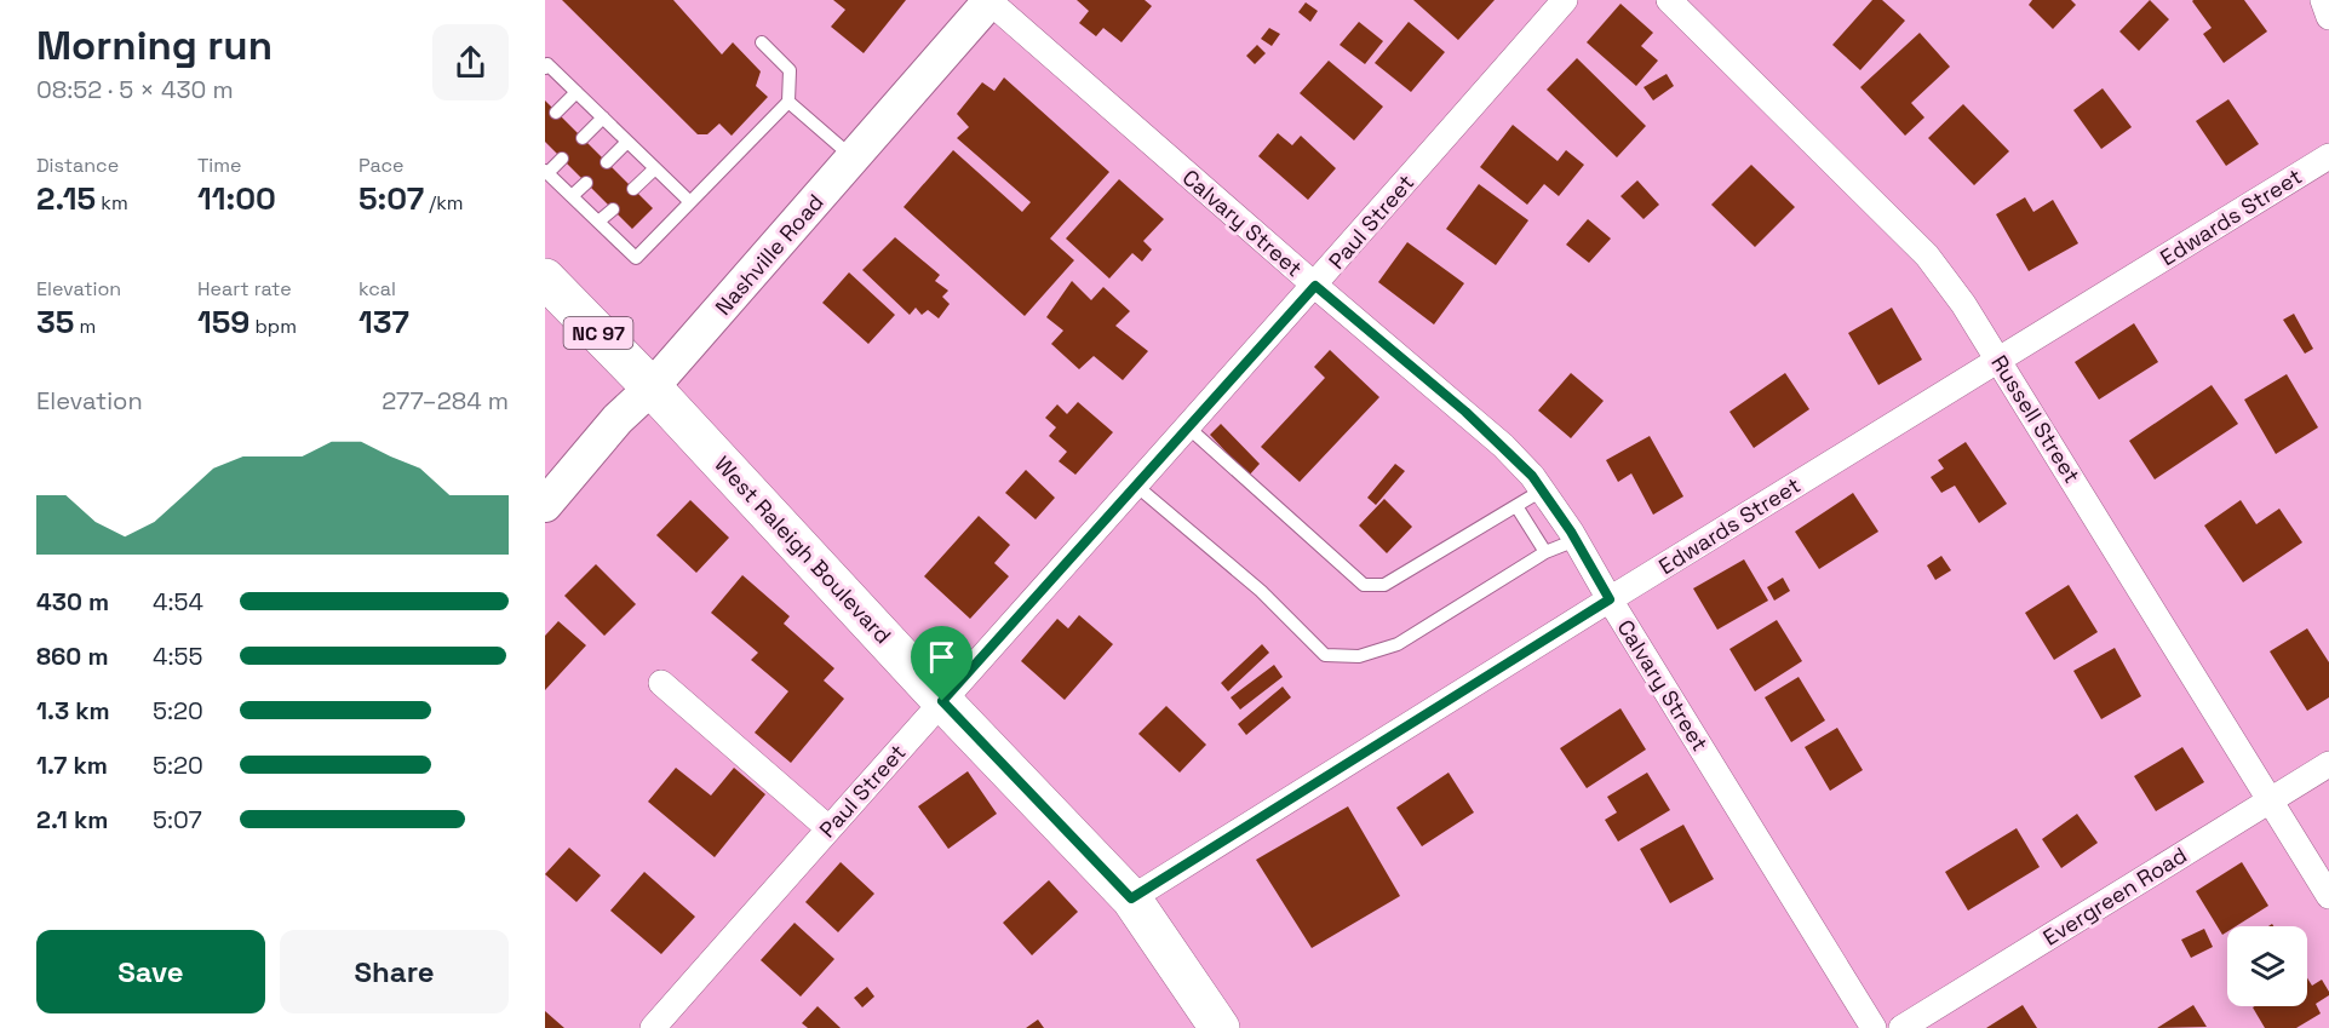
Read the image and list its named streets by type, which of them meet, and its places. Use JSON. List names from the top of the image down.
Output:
{
  "streets": {
    "main road": ["Nashville Road", "NC 97", "West Raleigh Boulevard"],
    "street": [
      "Edwards Street",
      "Paul Street",
      "Calvary Street",
      "Russell Street",
      "Evergreen Road"
    ]
  },
  "crossings": [
    ["Edwards Street", "Calvary Street"],
    ["Edwards Street", "Russell Street"],
    ["Edwards Street", "West Raleigh Boulevard"],
    ["Paul Street", "Calvary Street"],
    ["Paul Street", "West Raleigh Boulevard"],
    ["Calvary Street", "Nashville Road"],
    ["Nashville Road", "West Raleigh Boulevard"],
    ["Russell Street", "Evergreen Road"]
  ],
  "page": {
    "heading": ["Morning run", "08:52 · 5 × 430 m"],
    "stats": [
      ["Distance", "2.15 km"],
      ["Time", "11:00"],
      ["Pace", "5:07 /km"],
      ["Elevation", "35 m"],
      ["Heart rate", "159 bpm"],
      ["kcal", "137"]
    ],
    "chart": ["Elevation", "277–284 m"],
    "list": [
      {
        "name": "430 m",
        "note": "4:54"
      },
      {
        "name": "860 m",
        "note": "4:55"
      },
      {
        "name": "1.3 km",
        "note": "5:20"
      },
      {
        "name": "1.7 km",
        "note": "5:20"
      },
      {
        "name": "2.1 km",
        "note": "5:07"
      }
    ],
    "buttons": ["Save", "Share"]
  }
}
